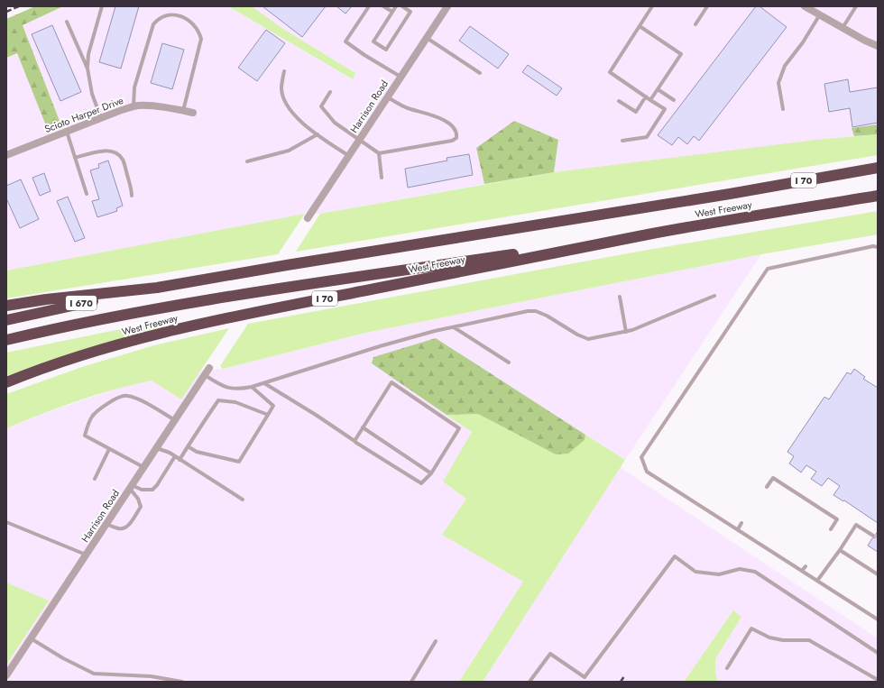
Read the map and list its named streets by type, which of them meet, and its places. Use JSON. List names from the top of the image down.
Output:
{
  "streets": {
    "highway": ["I 70", "West Freeway", "I 670"],
    "street": ["Harrison Road", "Scioto Harper Drive"]
  },
  "crossings": [
    ["West Freeway", "I 670"]
  ]
}
